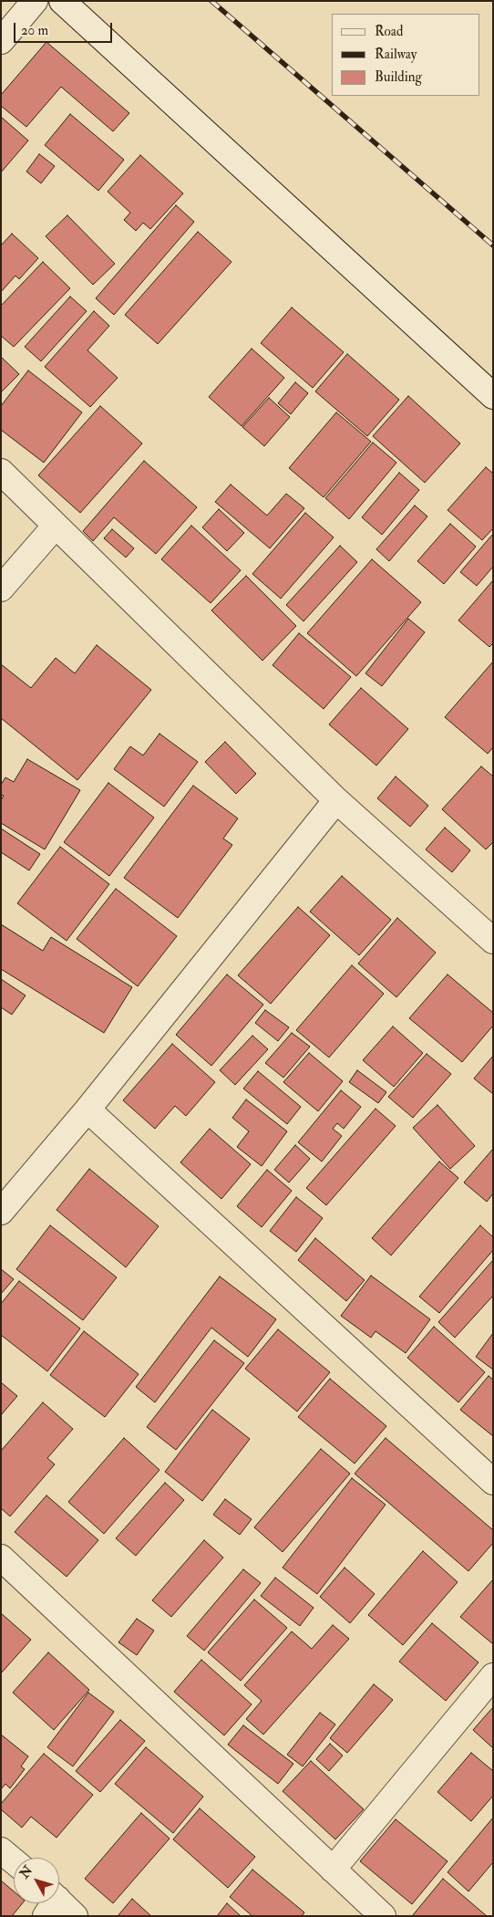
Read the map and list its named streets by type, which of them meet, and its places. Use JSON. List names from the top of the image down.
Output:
{
  "legend": ["Road", "Railway", "Building"],
  "scale_bar": "20 m",
  "north": "top left"
}
